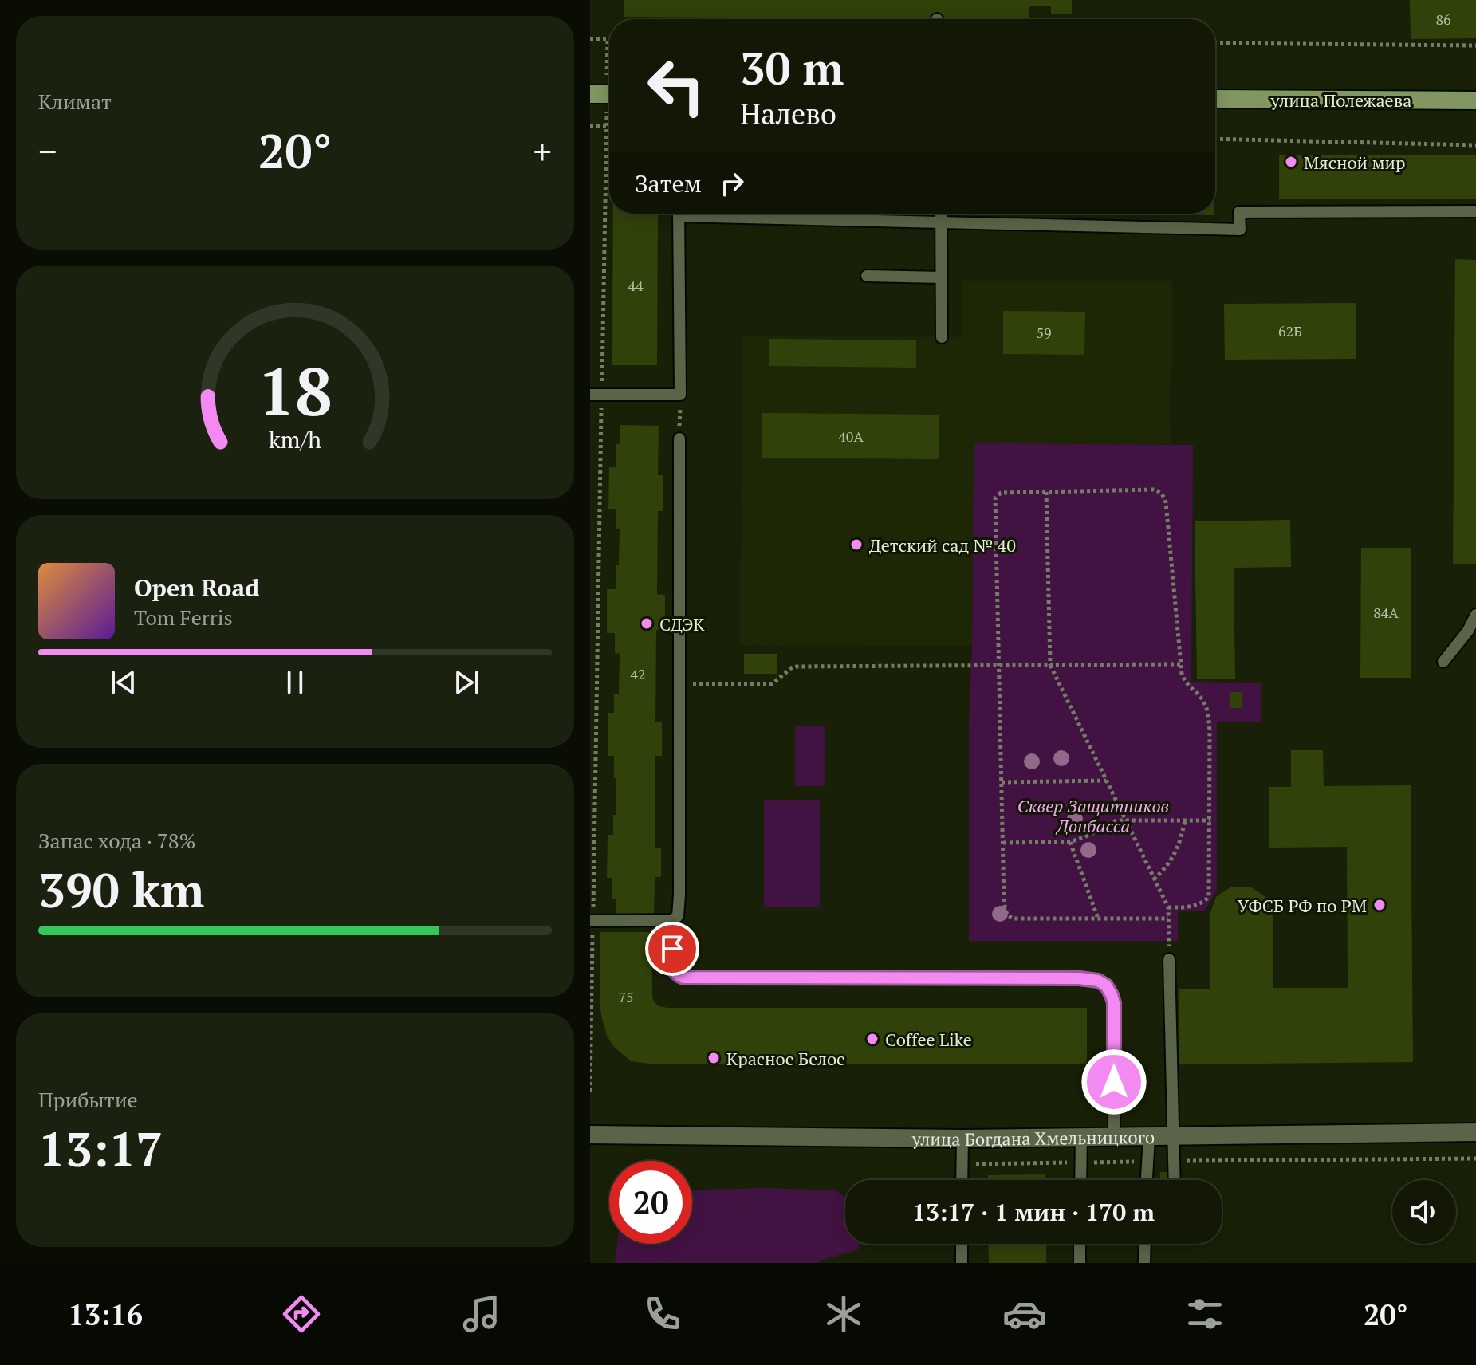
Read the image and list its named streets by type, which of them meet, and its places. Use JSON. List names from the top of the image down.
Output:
{
  "streets": {
    "main road": ["улица Полежаева"],
    "street": ["улица Богдана Хмельницкого"]
  },
  "parks": ["Сквер Защитников Донбасса"],
  "places": [
    "Мясной мир",
    "Детский сад № 40",
    "СДЭК",
    "УФСБ РФ по РМ",
    "Coffee Like",
    "Красное Белое"
  ],
  "house_numbers": [
    "86",
    "44",
    "62Б",
    "59",
    "40А",
    "84А",
    "42",
    "75"
  ],
  "page": {
    "tile": [
      "Климат",
      ["Запас хода · 78%", "390 km"],
      ["Прибытие", "13:17"]
    ],
    "turn": ["30 m", "Налево"],
    "heat": ["−", "20°", "+"],
    "then": "Затем",
    "song": ["Open Road", "Tom Ferris"],
    "limit": "20",
    "trip": "13:17 · 1 мин · 170 m",
    "tabs": ["13:16", "20°"],
    "gauge": ["18", "km/h"]
  }
}
